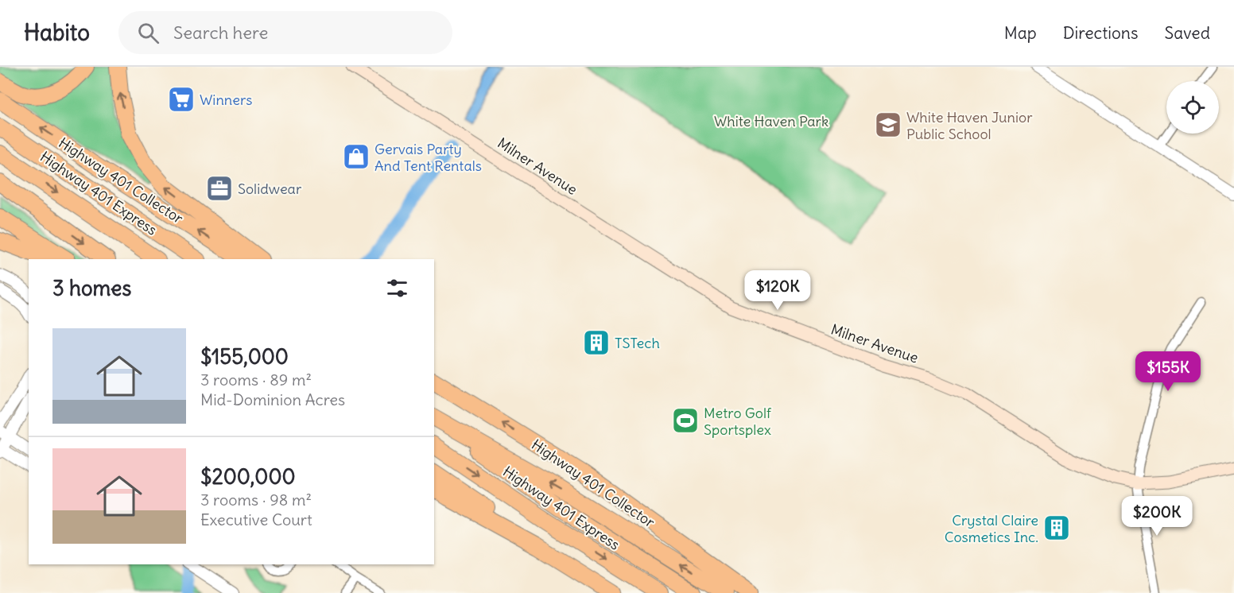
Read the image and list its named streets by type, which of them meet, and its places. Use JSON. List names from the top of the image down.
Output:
{
  "streets": {
    "highway": ["Highway 401 Collector", "Highway 401 Express"],
    "main road": ["Milner Avenue"]
  },
  "parks": ["White Haven Park"],
  "places": {
    "supermarket": ["Winners"],
    "school or university": ["White Haven Junior Public School"],
    "shop": ["Gervais Party And Tent Rentals"],
    "office": ["Solidwear"],
    "building": ["TSTech", "Crystal Claire Cosmetics Inc."],
    "sports": ["Metro Golf Sportsplex"]
  },
  "page": {
    "header": "Habito",
    "search": "Search here",
    "nav": ["Map", "Directions", "Saved"],
    "heading": "3 homes",
    "price": ["$120K", "$155K", "$200K"],
    "list": [
      {
        "name": "$155,000",
        "note": "3 rooms · 89 m² · Mid-Dominion Acres"
      },
      {
        "name": "$200,000",
        "note": "3 rooms · 98 m² · Executive Court"
      }
    ]
  }
}
